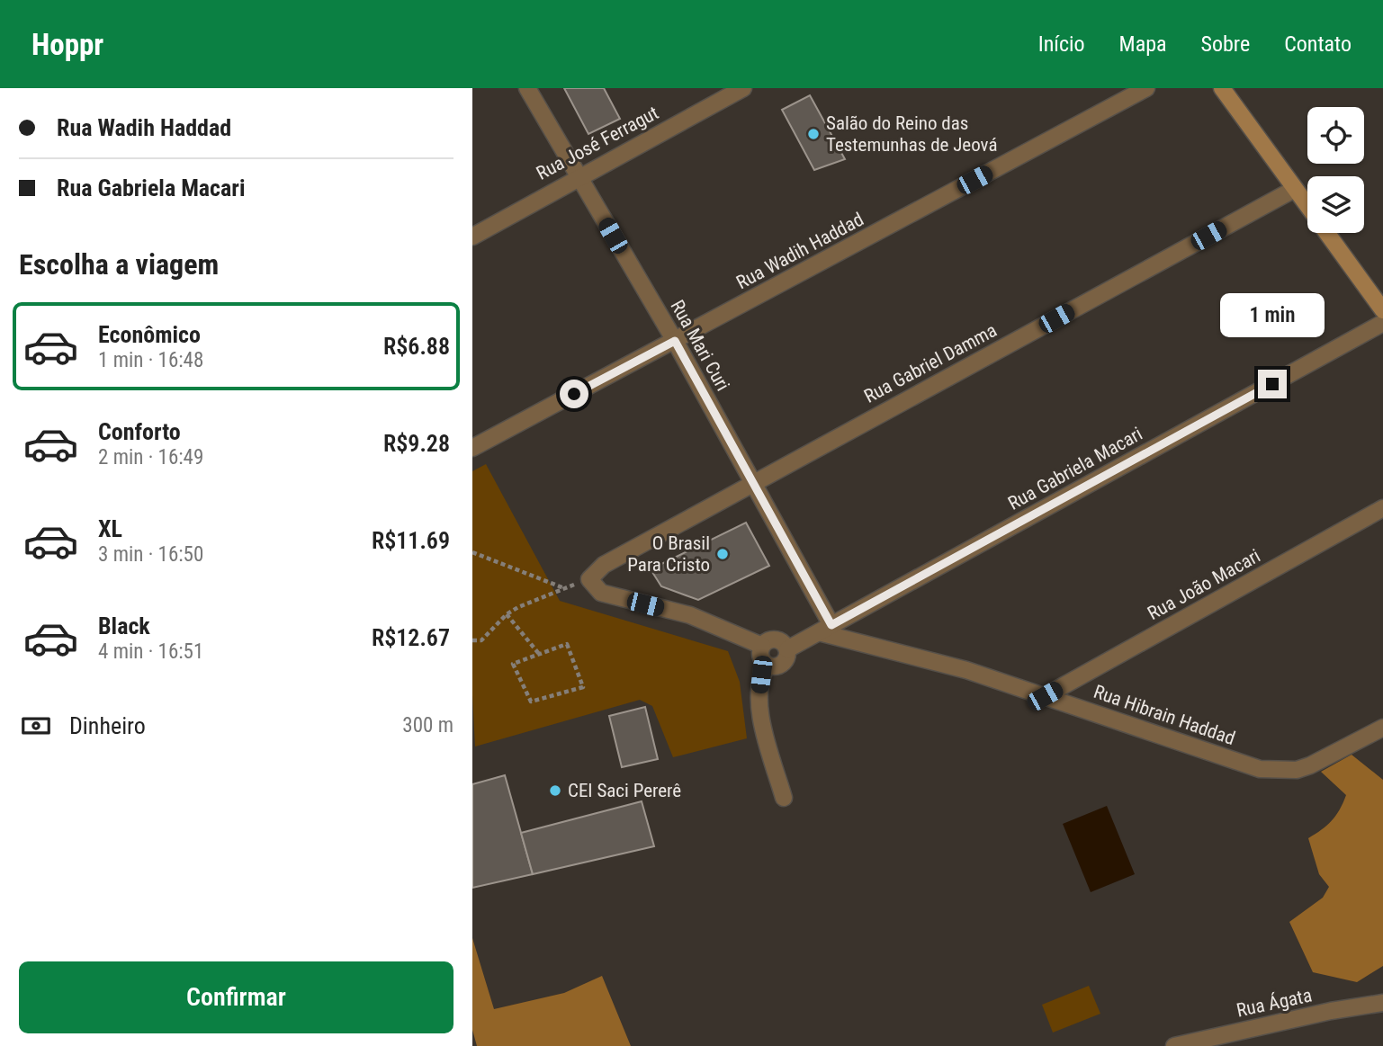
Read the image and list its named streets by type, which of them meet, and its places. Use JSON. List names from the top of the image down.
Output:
{
  "streets": {
    "street": [
      "Rua José Ferragut",
      "Rua Wadih Haddad",
      "Rua Mari Curi",
      "Rua Gabriel Damma",
      "Rua Gabriela Macari",
      "Rua João Macari",
      "Rua Hibrain Haddad",
      "Rua Ágata"
    ]
  },
  "crossings": [
    ["Rua José Ferragut", "Rua Mari Curi"],
    ["Rua Wadih Haddad", "Rua Mari Curi"],
    ["Rua Mari Curi", "Rua Gabriel Damma"],
    ["Rua Mari Curi", "Rua Gabriela Macari"],
    ["Rua Mari Curi", "Rua Hibrain Haddad"],
    ["Rua Gabriela Macari", "Rua Hibrain Haddad"],
    ["Rua João Macari", "Rua Hibrain Haddad"]
  ],
  "places": ["Salão do Reino das Testemunhas de Jeová", "O Brasil Para Cristo", "CEI Saci Pererê"],
  "page": {
    "header": "Hoppr",
    "nav": [
      "Início",
      "Mapa",
      "Sobre",
      "Contato"
    ],
    "banner": ["Rua Wadih Haddad", "Rua Gabriela Macari"],
    "heading": "Escolha a viagem",
    "bubble": "1 min",
    "list": [
      {
        "name": "Econômico",
        "note": "1 min · 16:48",
        "value": "R$6.88"
      },
      {
        "name": "Conforto",
        "note": "2 min · 16:49",
        "value": "R$9.28"
      },
      {
        "name": "XL",
        "note": "3 min · 16:50",
        "value": "R$11.69"
      },
      {
        "name": "Black",
        "note": "4 min · 16:51",
        "value": "R$12.67"
      }
    ],
    "pay": ["Dinheiro", "300 m"],
    "buttons": "Confirmar"
  }
}
